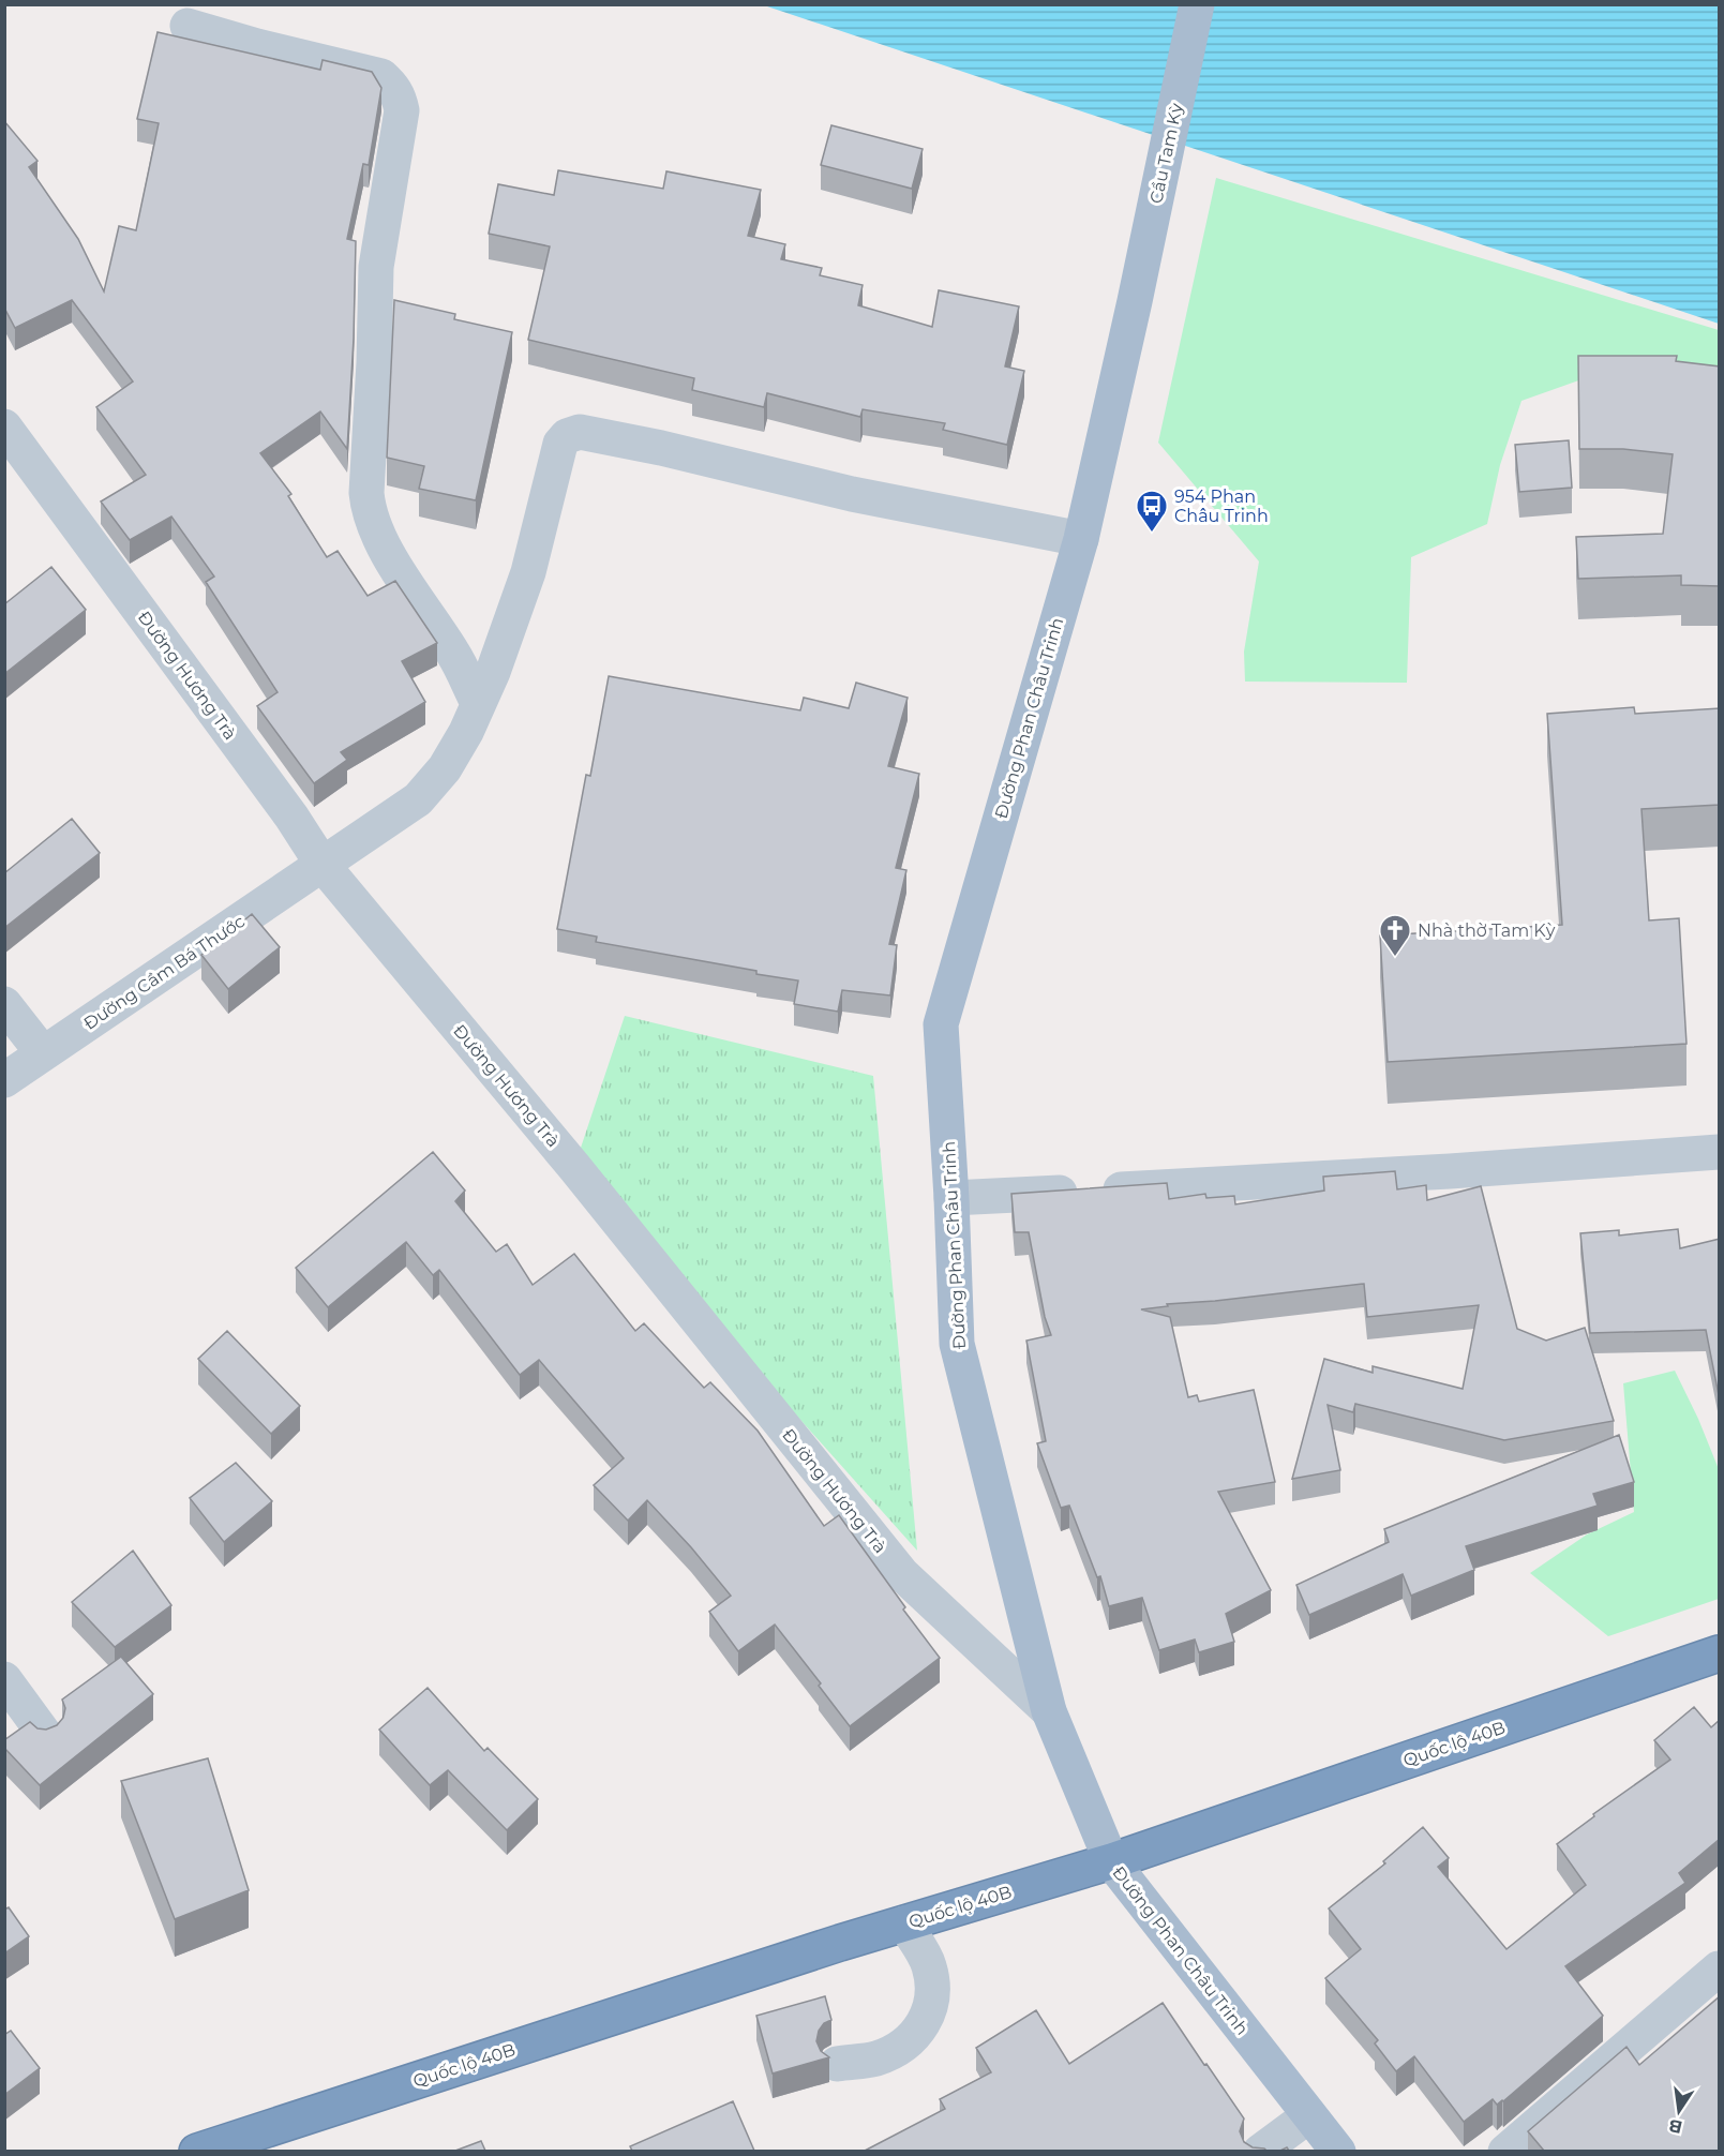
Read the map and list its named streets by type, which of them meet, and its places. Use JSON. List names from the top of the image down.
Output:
{
  "streets": {
    "highway": ["Quốc lộ 40B"],
    "main road": ["Cầu Tam Kỳ", "Đường Phan Châu Trinh"],
    "street": ["Đường Hương Trà", "Đường Cầm Bá Thước"]
  },
  "crossings": [
    ["Cầu Tam Kỳ", "Đường Phan Châu Trinh"],
    ["Đường Hương Trà", "Đường Phan Châu Trinh"],
    ["Đường Hương Trà", "Đường Cầm Bá Thước"],
    ["Đường Phan Châu Trinh", "Đường Cầm Bá Thước"],
    ["Đường Phan Châu Trinh", "Quốc lộ 40B"]
  ],
  "places": {
    "bus stop": ["954 Phan Châu Trinh"],
    "church": ["Nhà thờ Tam Kỳ"]
  },
  "north": "bottom"
}
